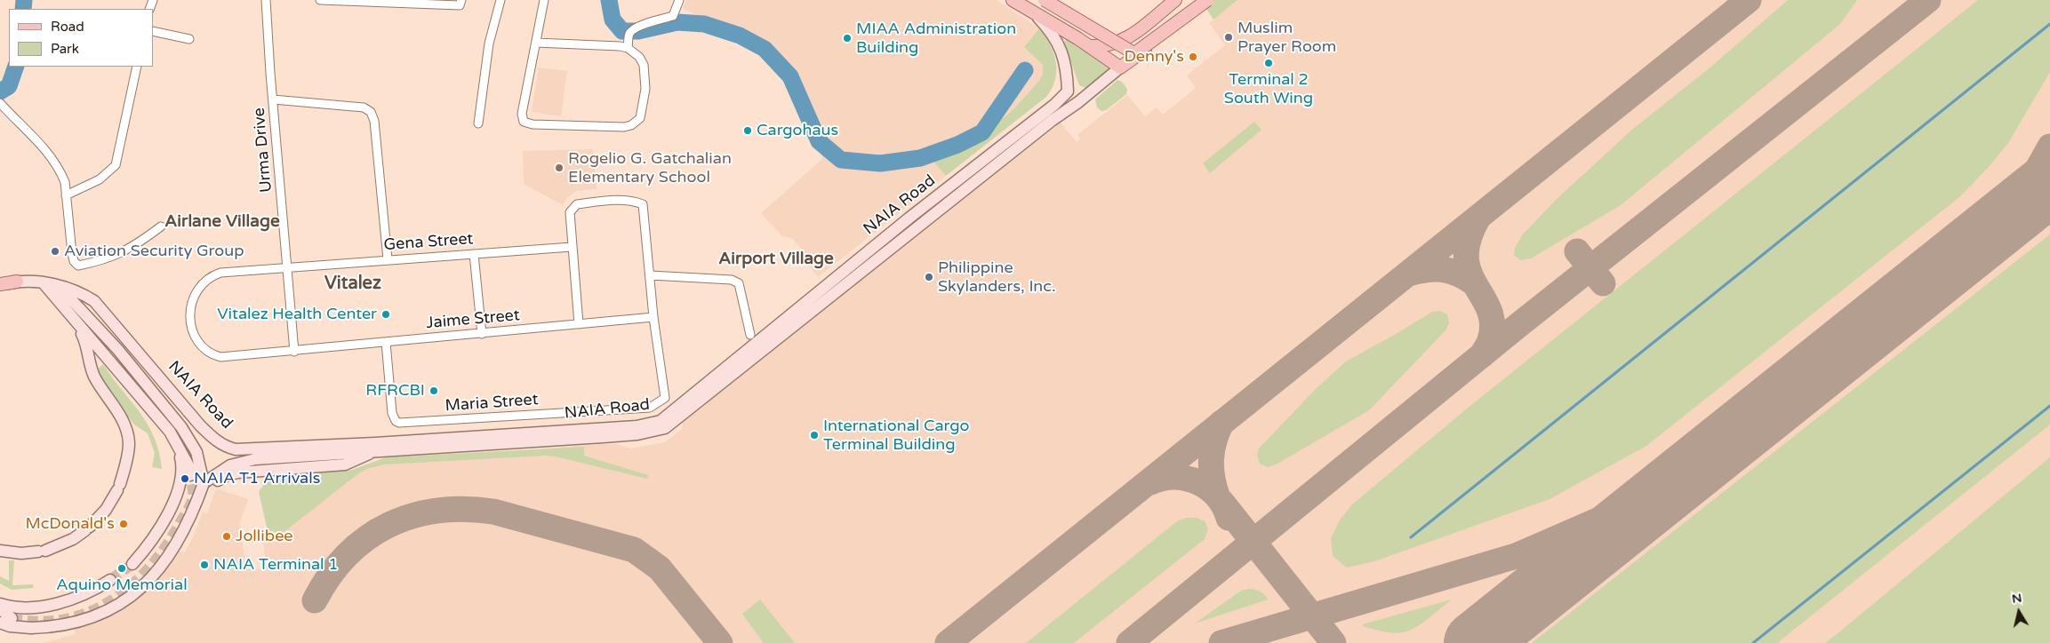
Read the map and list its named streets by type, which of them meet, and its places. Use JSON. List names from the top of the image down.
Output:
{
  "streets": {
    "main road": ["NAIA Road"],
    "street": [
      "Urma Drive",
      "Gena Street",
      "Jaime Street",
      "Maria Street"
    ]
  },
  "crossings": [
    ["Urma Drive", "Gena Street"],
    ["Urma Drive", "Jaime Street"],
    ["Gena Street", "Jaime Street"],
    ["Jaime Street", "Maria Street"]
  ],
  "districts": ["Airlane Village", "Airport Village", "Vitalez"],
  "places": [
    "Muslim Prayer Room",
    "MIAA Administration Building",
    "Denny's",
    "Terminal 2 South Wing",
    "Cargohaus",
    "Rogelio G. Gatchalian Elementary School",
    "Aviation Security Group",
    "Philippine Skylanders, Inc.",
    "Vitalez Health Center",
    "RFRCBI",
    "International Cargo Terminal Building",
    "NAIA T1 Arrivals",
    "McDonald's",
    "Jollibee",
    "NAIA Terminal 1",
    "Aquino Memorial"
  ],
  "legend": ["Road", "Park"],
  "north": "top"
}
